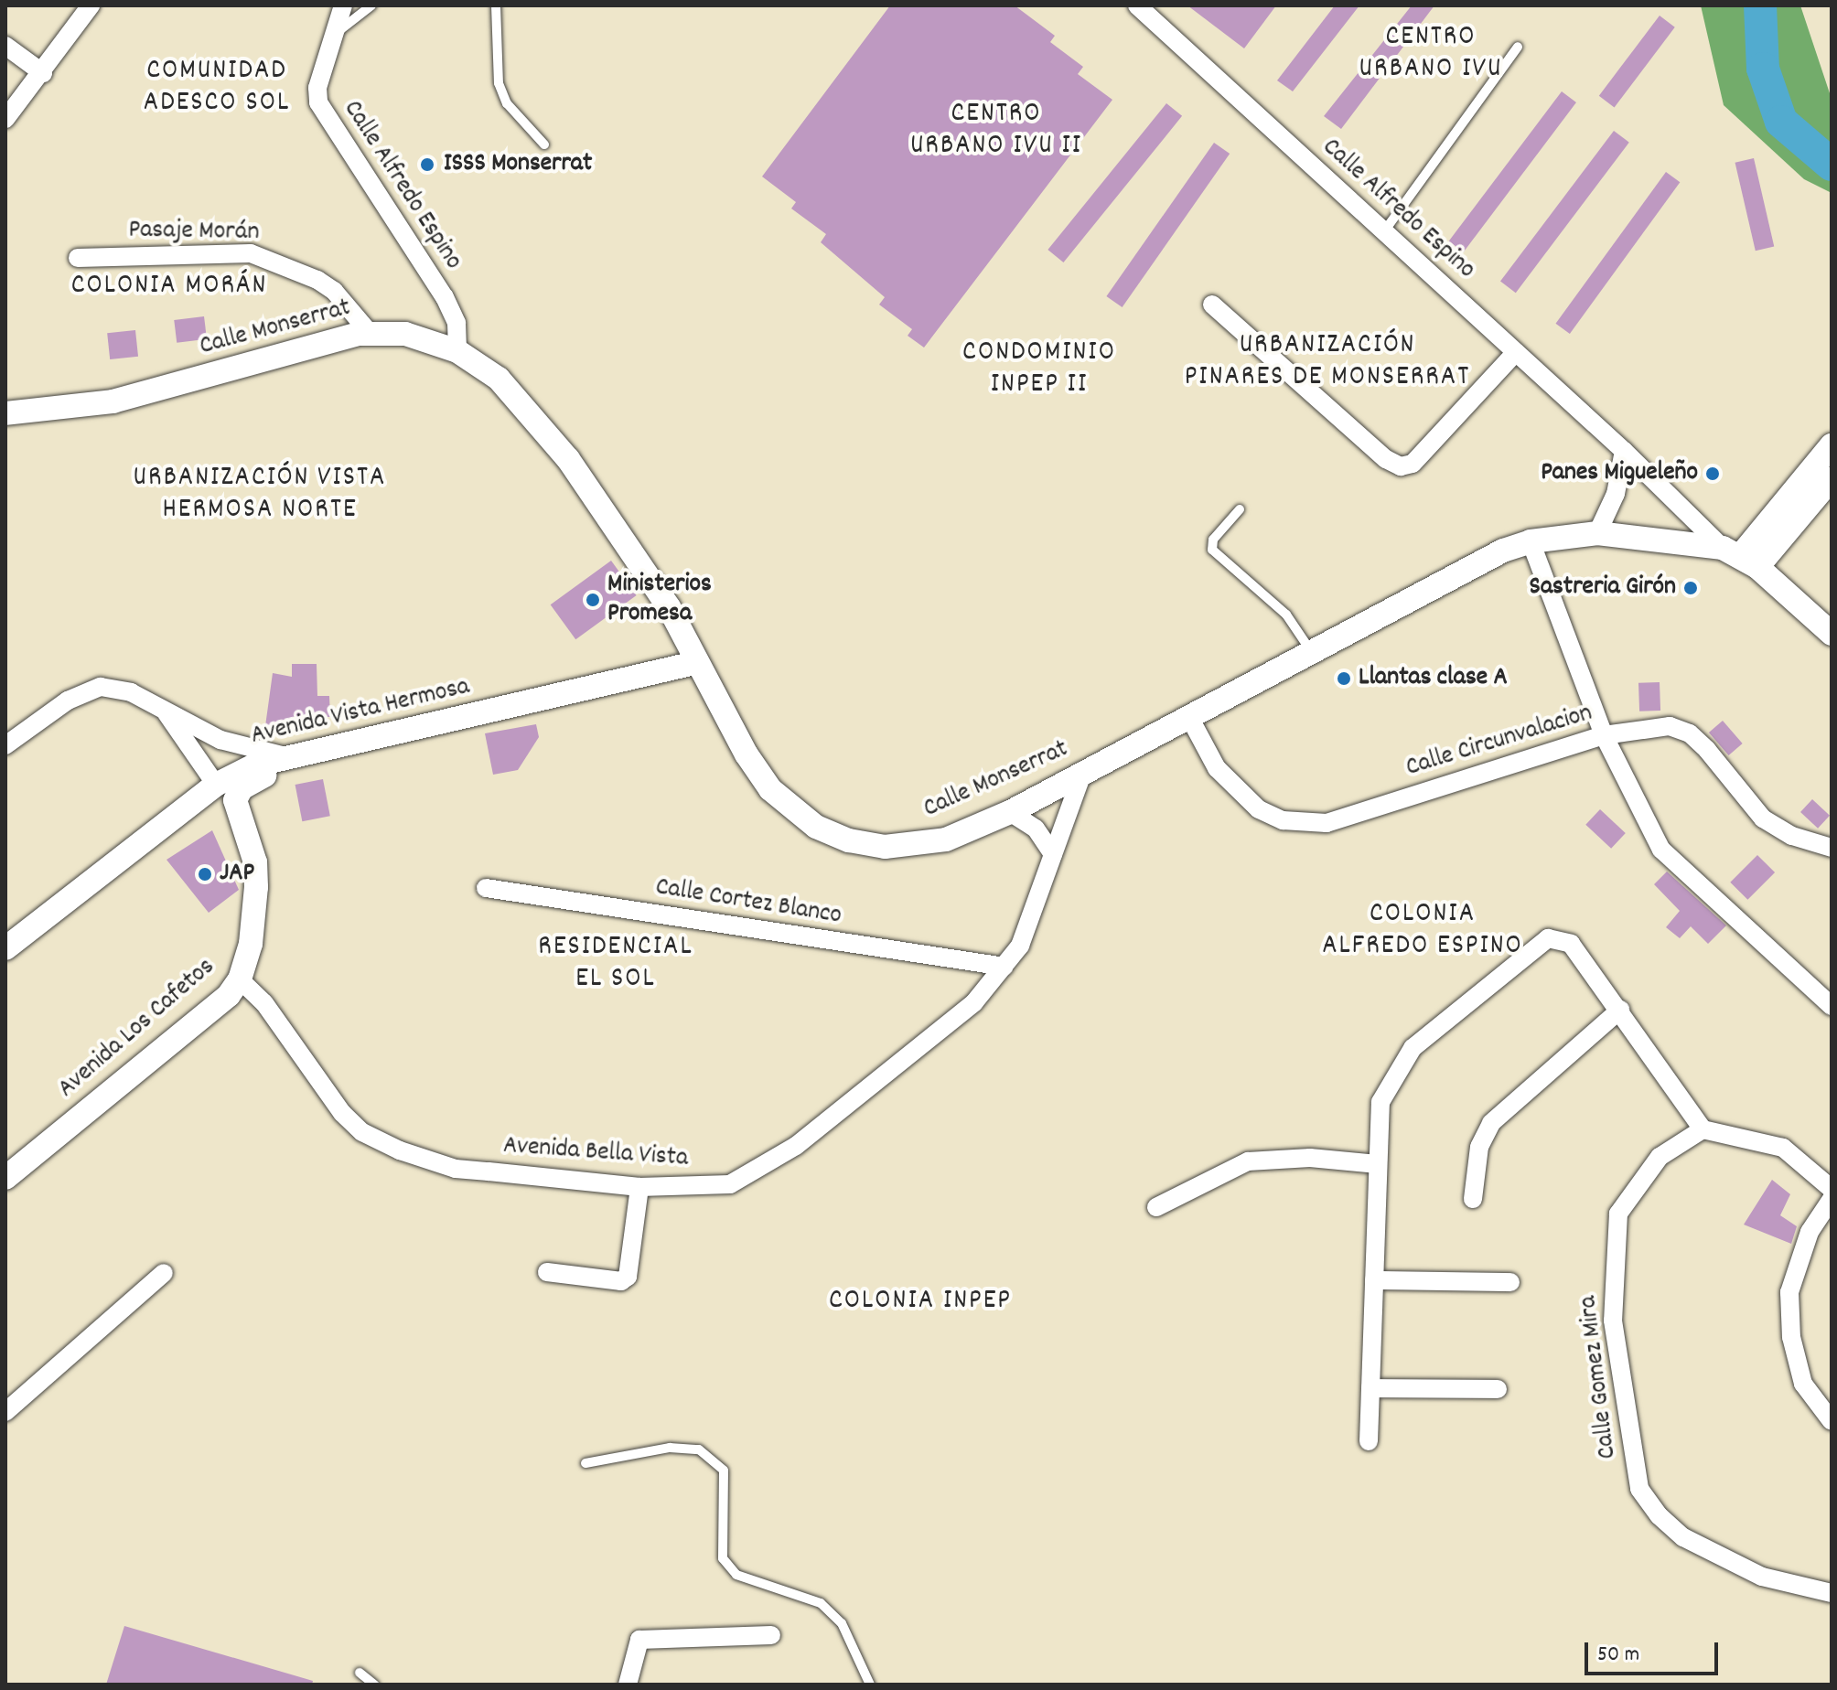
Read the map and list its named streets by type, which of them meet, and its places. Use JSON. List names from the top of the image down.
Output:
{
  "streets": {
    "street": [
      "Calle Alfredo Espino",
      "Pasaje Morán",
      "Calle Monserrat",
      "Avenida Vista Hermosa",
      "Calle Circunvalacion",
      "Calle Cortez Blanco",
      "Avenida Los Cafetos",
      "Avenida Bella Vista",
      "Calle Gomez Mira"
    ]
  },
  "crossings": [
    ["Calle Alfredo Espino", "Calle Monserrat"],
    ["Pasaje Morán", "Calle Monserrat"],
    ["Calle Monserrat", "Avenida Vista Hermosa"],
    ["Calle Monserrat", "Calle Circunvalacion"],
    ["Calle Monserrat", "Avenida Bella Vista"],
    ["Calle Cortez Blanco", "Avenida Bella Vista"],
    ["Avenida Los Cafetos", "Avenida Bella Vista"]
  ],
  "districts": [
    "CENTRO URBANO IVU",
    "COMUNIDAD ADESCO SOL",
    "CENTRO URBANO IVU II",
    "COLONIA MORÁN",
    "URBANIZACIÓN PINARES DE MONSERRAT",
    "CONDOMINIO INPEP II",
    "URBANIZACIÓN VISTA HERMOSA NORTE",
    "COLONIA ALFREDO ESPINO",
    "RESIDENCIAL EL SOL",
    "COLONIA INPEP"
  ],
  "places": [
    "ISSS Monserrat",
    "Panes Migueleño",
    "Sastreria Girón",
    "Ministerios Promesa",
    "Llantas clase A",
    "JAP"
  ],
  "scale_bar": "50 m"
}
